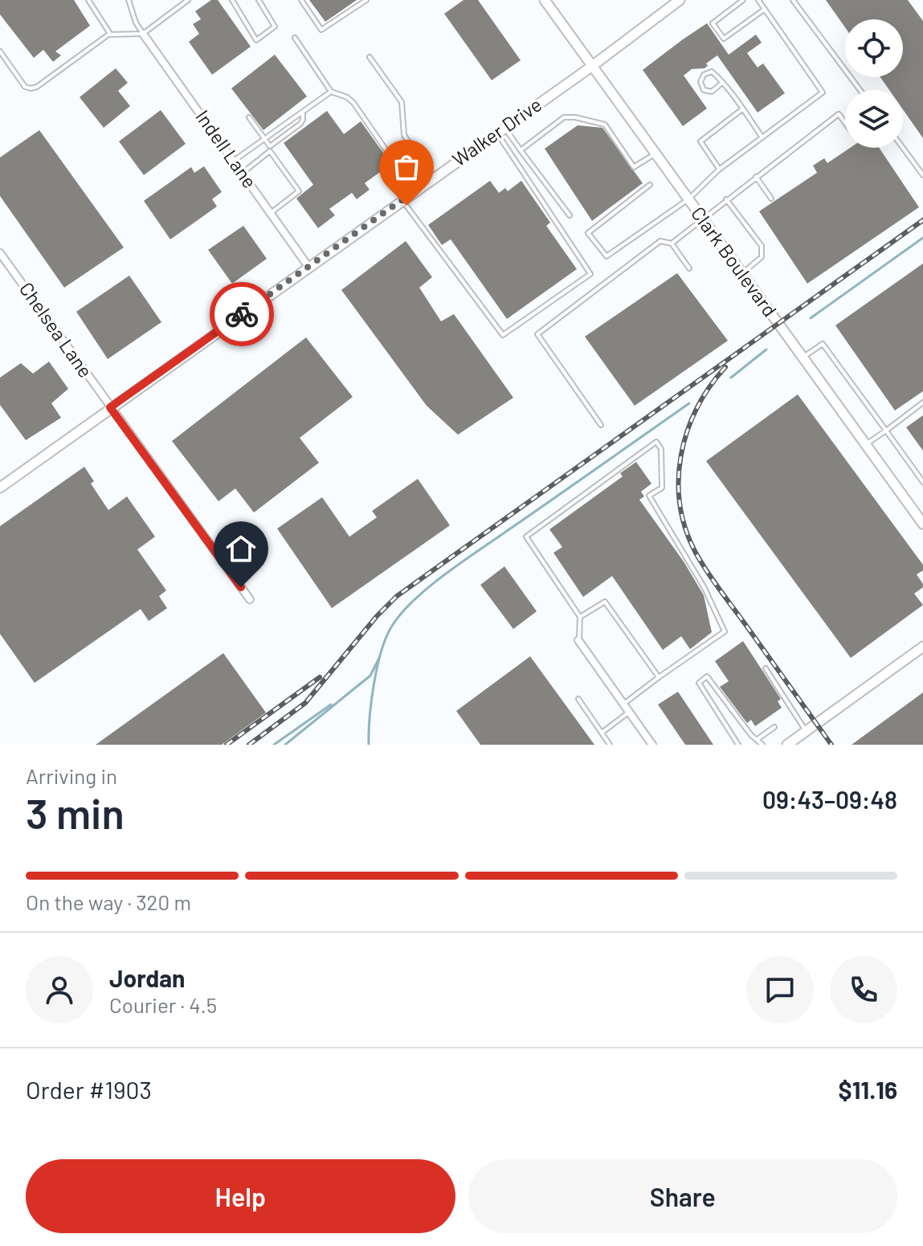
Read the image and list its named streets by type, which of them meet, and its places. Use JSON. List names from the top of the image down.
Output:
{
  "streets": {
    "street": [
      "Walker Drive",
      "Indell Lane",
      "Clark Boulevard",
      "Chelsea Lane"
    ]
  },
  "crossings": [
    ["Walker Drive", "Indell Lane"],
    ["Walker Drive", "Clark Boulevard"],
    ["Walker Drive", "Chelsea Lane"]
  ],
  "page": {
    "heading": ["3 min", "Arriving in", "09:43–09:48"],
    "panel": [
      "Jordan",
      "Courier · 4.5",
      "Order #1903",
      "$11.16"
    ],
    "bar": "On the way · 320 m",
    "buttons": ["Help", "Share"]
  }
}
